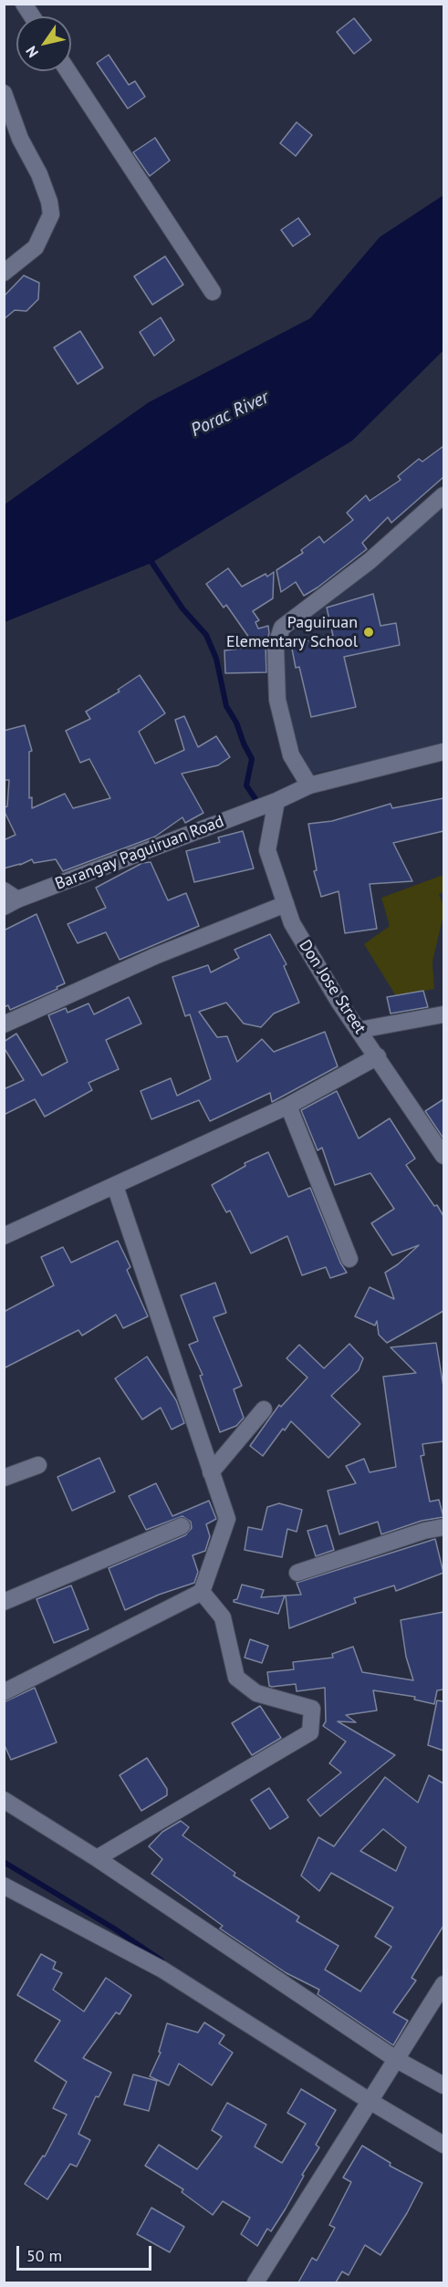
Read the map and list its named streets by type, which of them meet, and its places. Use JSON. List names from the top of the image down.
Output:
{
  "streets": {
    "street": ["Barangay Paguiruan Road", "Don Jose Street"]
  },
  "crossings": [
    ["Barangay Paguiruan Road", "Don Jose Street"]
  ],
  "water": ["Porac River"],
  "places": ["Paguiruan Elementary School"],
  "scale_bar": "50 m",
  "north": "bottom left"
}
